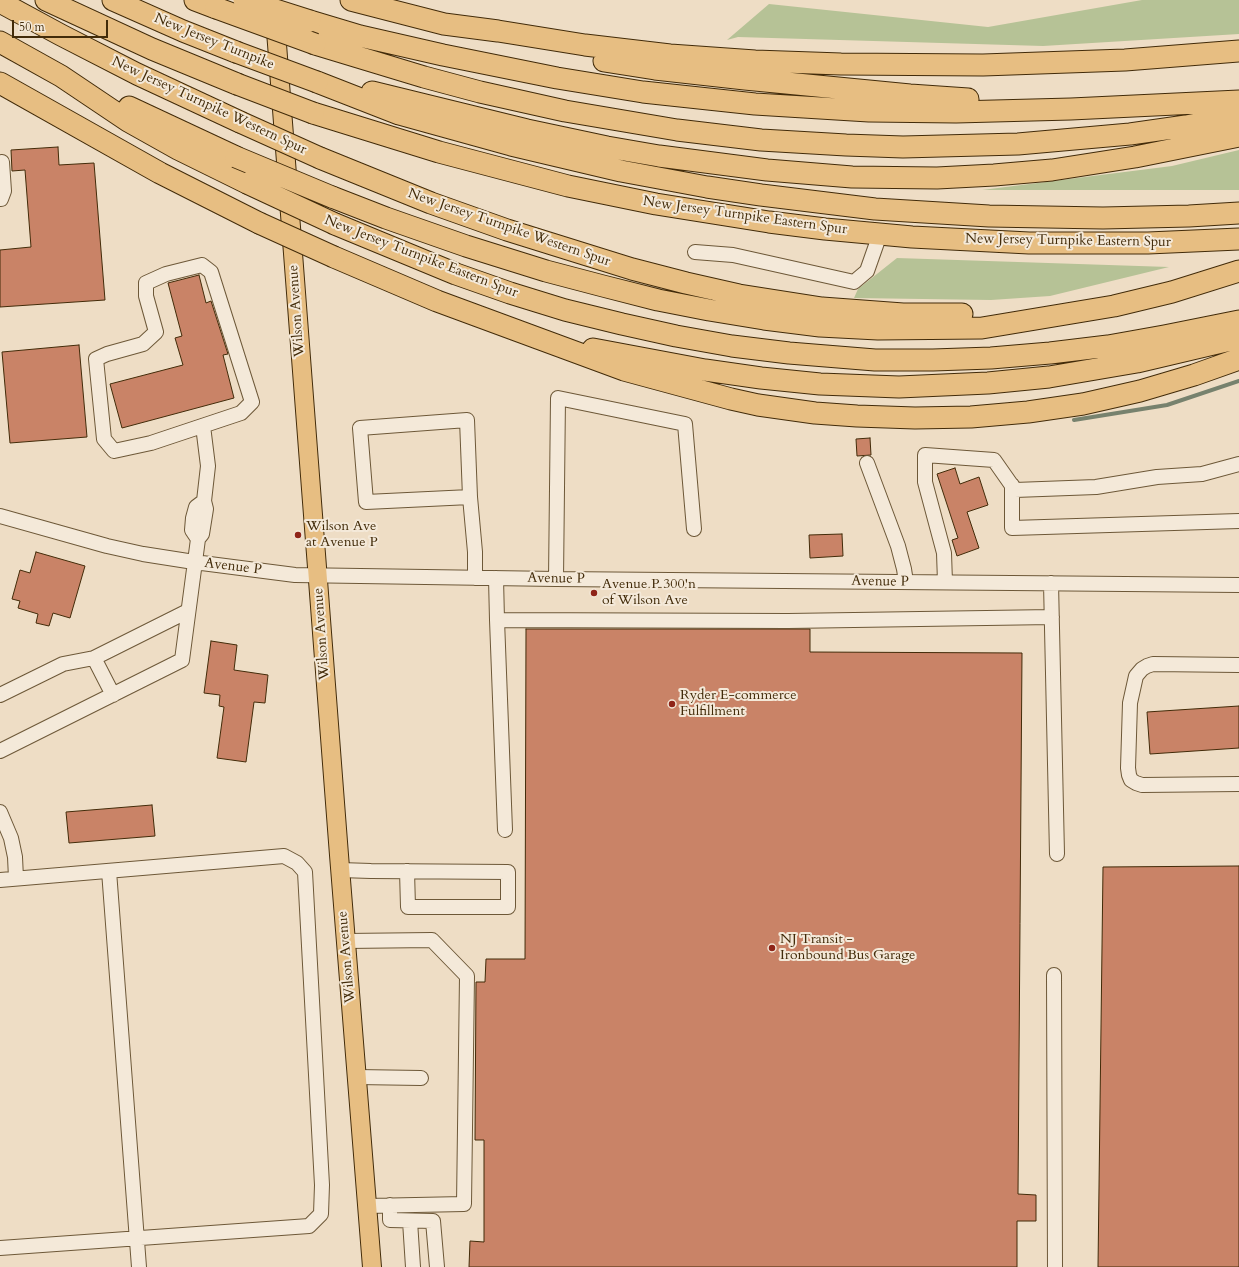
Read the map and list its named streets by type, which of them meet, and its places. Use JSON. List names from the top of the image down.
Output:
{
  "streets": {
    "highway": ["New Jersey Turnpike", "New Jersey Turnpike Western Spur", "New Jersey Turnpike Eastern Spur"],
    "main road": ["Wilson Avenue"],
    "street": ["Avenue P"]
  },
  "crossings": [
    ["New Jersey Turnpike", "New Jersey Turnpike Eastern Spur"],
    ["New Jersey Turnpike Western Spur", "New Jersey Turnpike Eastern Spur"],
    ["Wilson Avenue", "Avenue P"]
  ],
  "places": [
    "Wilson Ave at Avenue P",
    "Avenue P 300'n of Wilson Ave",
    "Ryder E-commerce Fulfillment",
    "NJ Transit - Ironbound Bus Garage"
  ],
  "scale_bar": "50 m"
}
